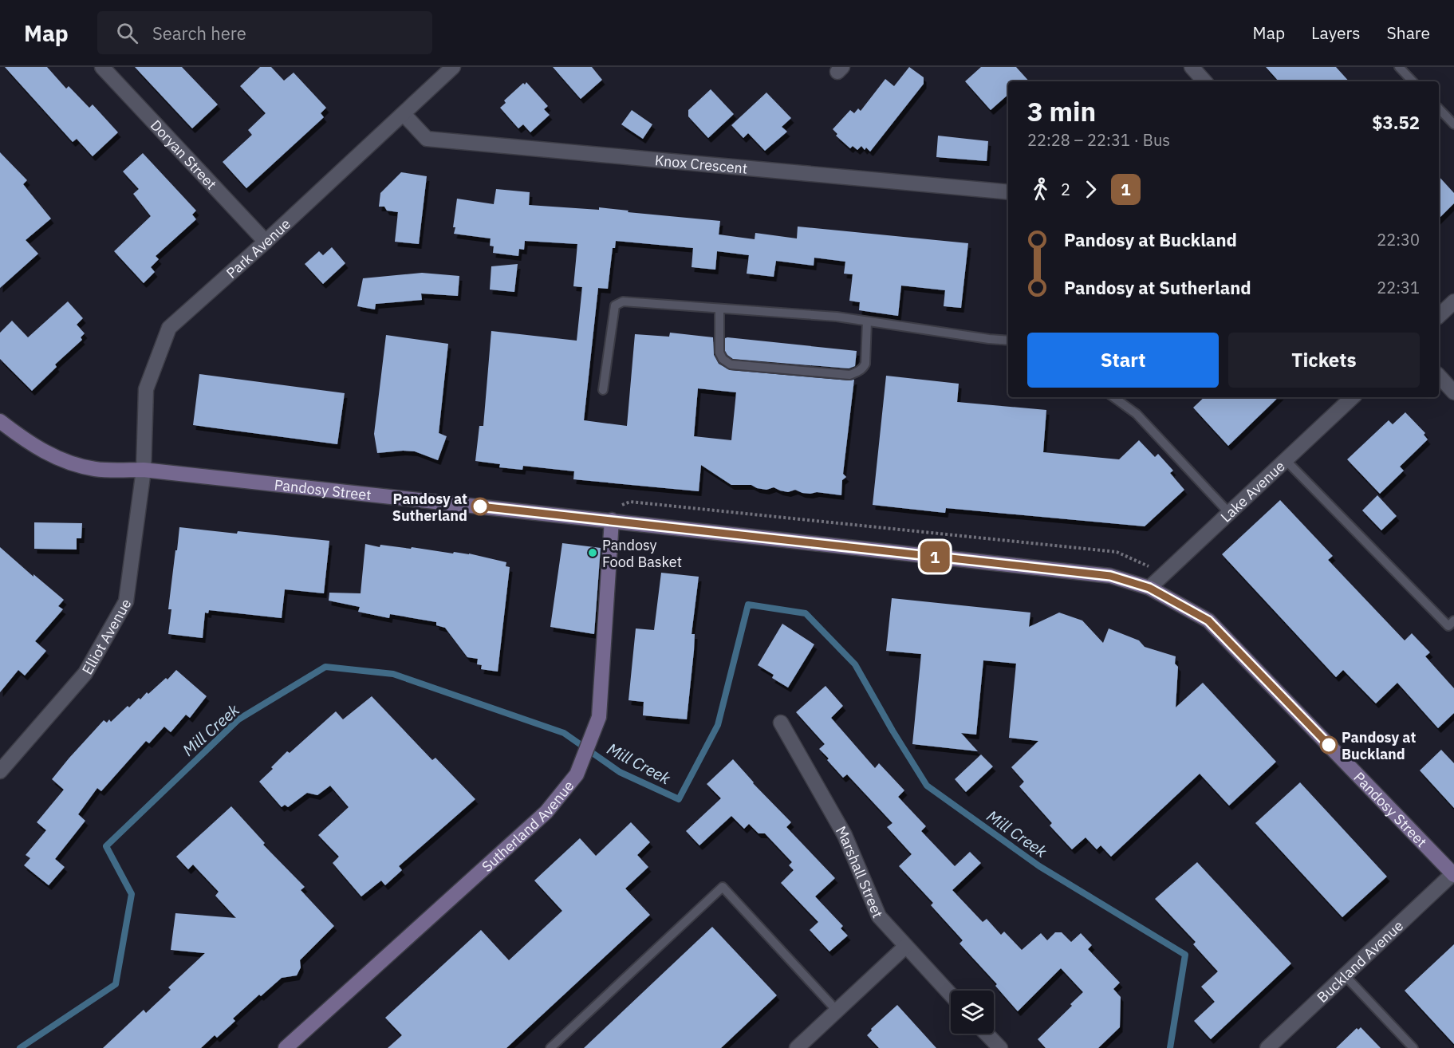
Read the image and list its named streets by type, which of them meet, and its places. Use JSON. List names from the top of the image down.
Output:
{
  "streets": {
    "main road": ["Pandosy Street", "Sutherland Avenue"],
    "street": [
      "Doryan Street",
      "Knox Crescent",
      "Park Avenue",
      "Lake Avenue",
      "Elliot Avenue",
      "Marshall Street",
      "Buckland Avenue"
    ]
  },
  "crossings": [
    ["Doryan Street", "Park Avenue"],
    ["Knox Crescent", "Park Avenue"],
    ["Park Avenue", "Pandosy Street"],
    ["Park Avenue", "Elliot Avenue"],
    ["Pandosy Street", "Lake Avenue"],
    ["Pandosy Street", "Elliot Avenue"],
    ["Pandosy Street", "Sutherland Avenue"],
    ["Pandosy Street", "Buckland Avenue"]
  ],
  "water": ["Mill Creek"],
  "places": ["Pandosy at Sutherland", "Pandosy Food Basket", "Pandosy at Buckland"],
  "lines": ["bus line 1"],
  "page": {
    "header": "Map",
    "search": "Search here",
    "nav": ["Map", "Layers", "Share"],
    "on_map": "1",
    "heading": ["3 min", "22:28 – 22:31 · Bus", "$3.52"],
    "legs": ["2", "1"],
    "list": [
      {
        "name": "Pandosy at Buckland",
        "value": "22:30"
      },
      {
        "name": "Pandosy at Sutherland",
        "value": "22:31"
      }
    ],
    "buttons": ["Start", "Tickets"]
  }
}
